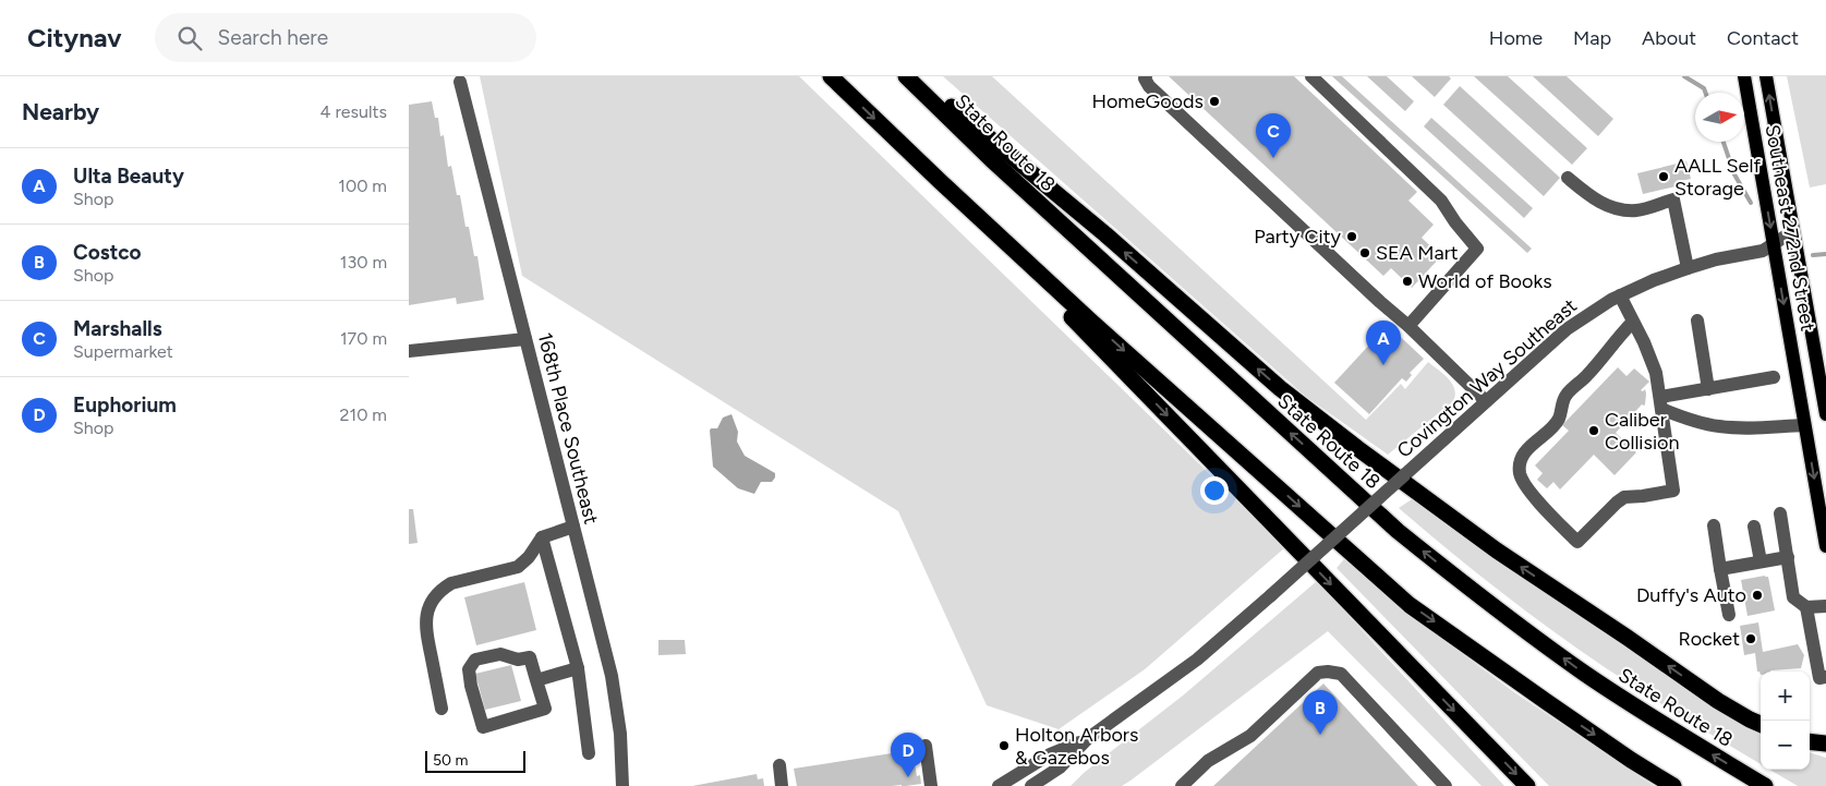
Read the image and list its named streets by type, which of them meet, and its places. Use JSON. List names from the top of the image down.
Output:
{
  "streets": {
    "highway": ["State Route 18"],
    "main road": ["Southeast 272nd Street"],
    "street": ["Covington Way Southeast", "168th Place Southeast"]
  },
  "crossings": [
    ["Southeast 272nd Street", "Covington Way Southeast"]
  ],
  "places": [
    "HomeGoods",
    "AALL Self Storage",
    "Party City",
    "SEA Mart",
    "World of Books",
    "Caliber Collision",
    "Duffy's Auto",
    "Rocket",
    "Holton Arbors & Gazebos"
  ],
  "scale_bar": "50 m",
  "north": "right",
  "page": {
    "header": "Citynav",
    "search": "Search here",
    "nav": [
      "Home",
      "Map",
      "About",
      "Contact"
    ],
    "heading": ["Nearby", "4 results"],
    "pins": [
      "C",
      "A",
      "B",
      "D"
    ],
    "list": [
      {
        "mark": "A",
        "name": "Ulta Beauty",
        "note": "Shop",
        "value": "100 m"
      },
      {
        "mark": "B",
        "name": "Costco",
        "note": "Shop",
        "value": "130 m"
      },
      {
        "mark": "C",
        "name": "Marshalls",
        "note": "Supermarket",
        "value": "170 m"
      },
      {
        "mark": "D",
        "name": "Euphorium",
        "note": "Shop",
        "value": "210 m"
      }
    ],
    "map_buttons": ["+", "−"],
    "scale": "50 m"
  }
}
